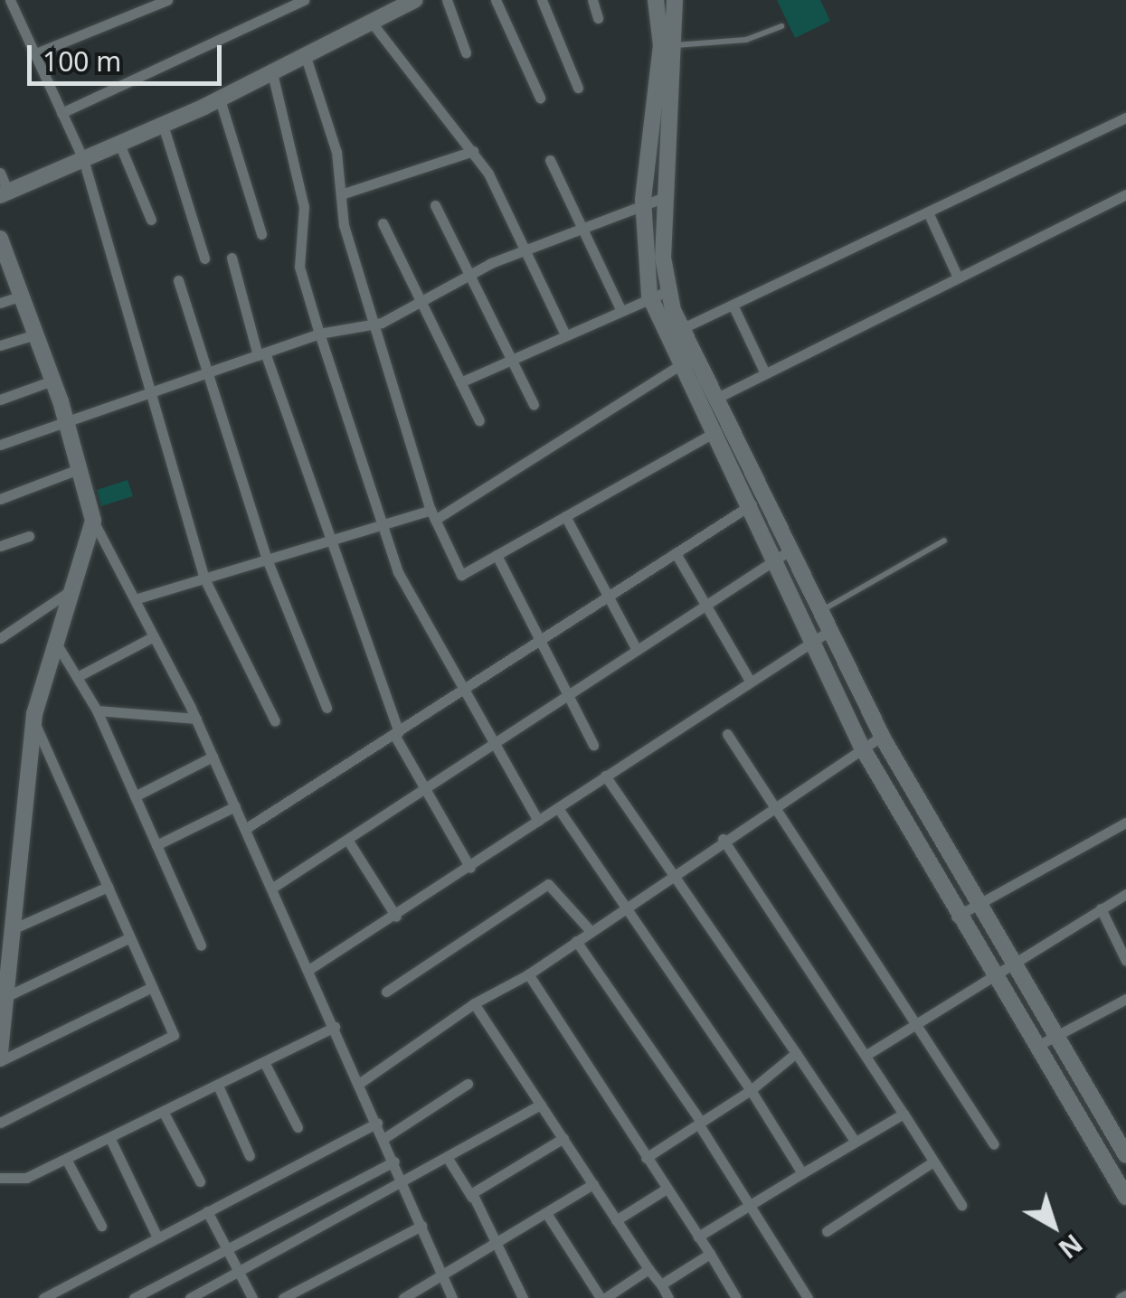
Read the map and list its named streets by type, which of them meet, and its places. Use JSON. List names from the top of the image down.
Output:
{
  "scale_bar": "100 m",
  "north": "bottom right"
}
